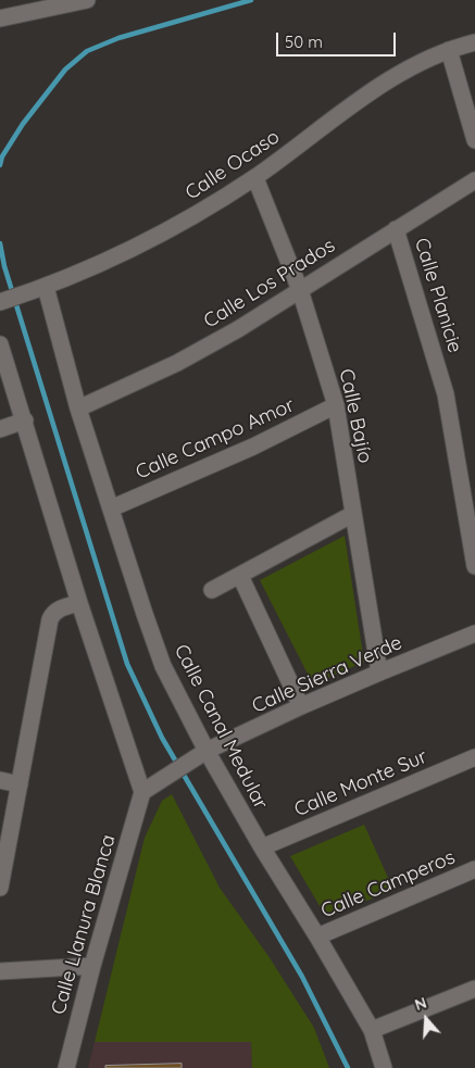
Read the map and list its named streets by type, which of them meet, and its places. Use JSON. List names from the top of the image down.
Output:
{
  "streets": {
    "street": [
      "Calle Ocaso",
      "Calle Los Prados",
      "Calle Planicie",
      "Calle Bajío",
      "Calle Campo Amor",
      "Calle Sierra Verde",
      "Calle Canal Medular",
      "Calle Monte Sur",
      "Calle Camperos",
      "Calle Llanura Blanca"
    ]
  },
  "crossings": [
    ["Calle Ocaso", "Calle Bajío"],
    ["Calle Ocaso", "Calle Canal Medular"],
    ["Calle Los Prados", "Calle Planicie"],
    ["Calle Los Prados", "Calle Bajío"],
    ["Calle Los Prados", "Calle Canal Medular"],
    ["Calle Bajío", "Calle Campo Amor"],
    ["Calle Bajío", "Calle Sierra Verde"],
    ["Calle Campo Amor", "Calle Canal Medular"],
    ["Calle Sierra Verde", "Calle Canal Medular"],
    ["Calle Sierra Verde", "Calle Llanura Blanca"],
    ["Calle Canal Medular", "Calle Monte Sur"],
    ["Calle Canal Medular", "Calle Camperos"]
  ],
  "scale_bar": "50 m",
  "north": "top"
}
